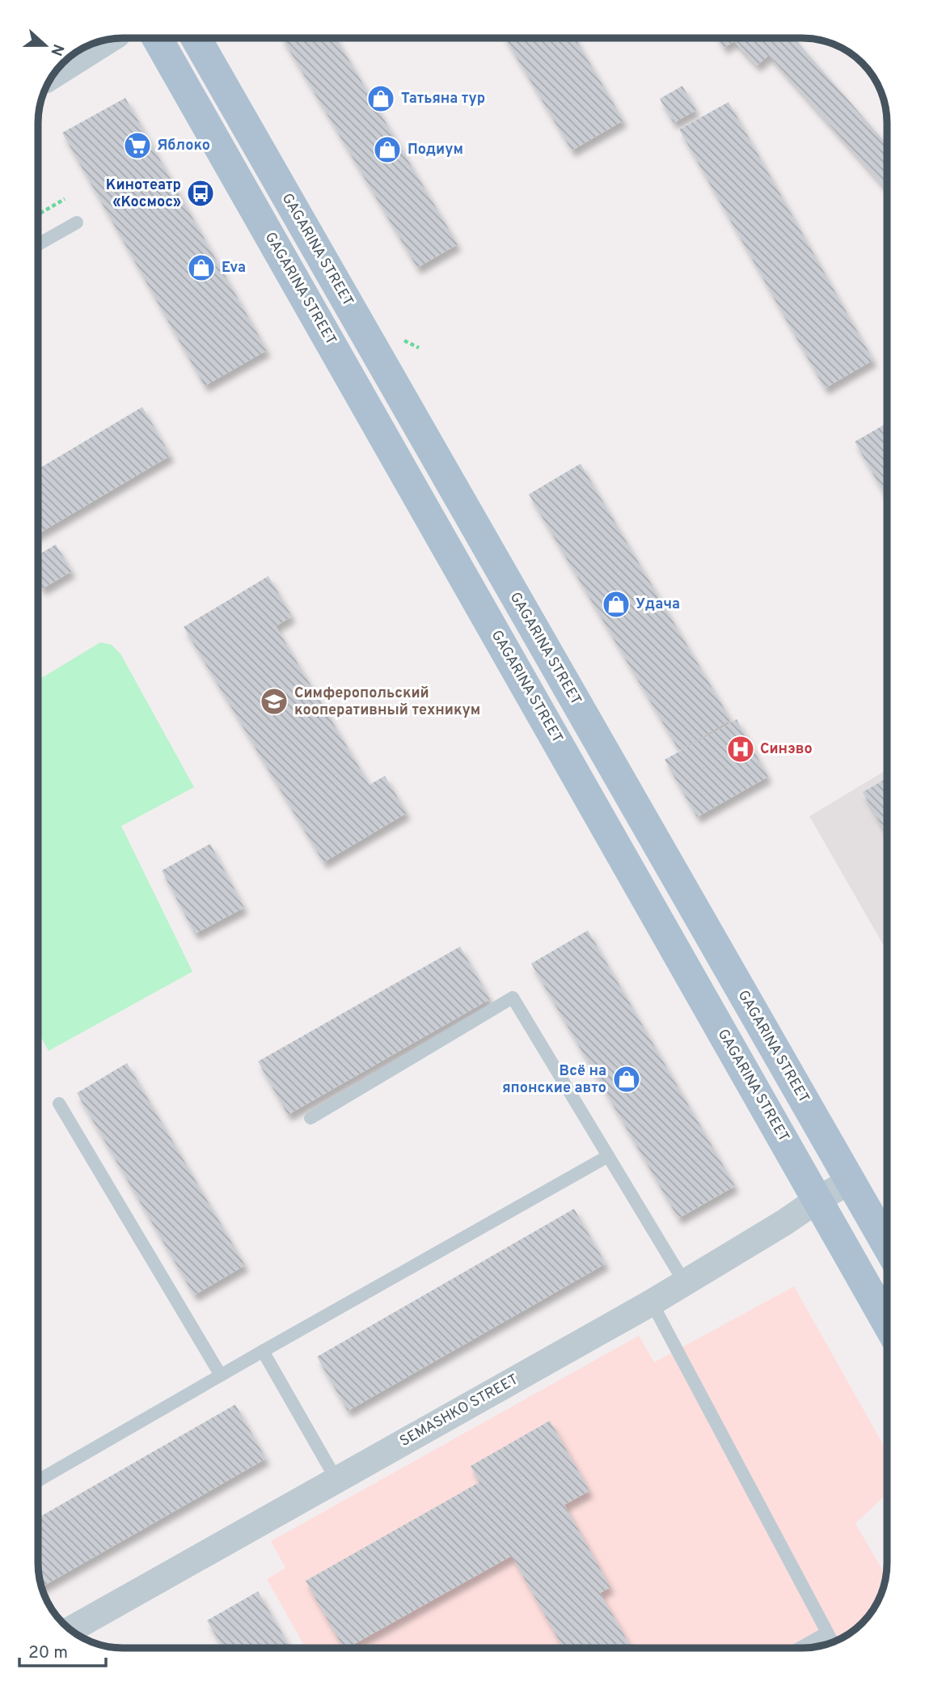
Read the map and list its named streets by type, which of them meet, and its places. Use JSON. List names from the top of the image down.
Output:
{
  "streets": {
    "main road": ["GAGARINA STREET"],
    "street": ["SEMASHKO STREET"]
  },
  "crossings": [
    ["GAGARINA STREET", "SEMASHKO STREET"]
  ],
  "places": {
    "shop": [
      "Татьяна тур",
      "Подиум",
      "Eva",
      "Удача",
      "Всё на японские авто"
    ],
    "supermarket": ["Яблоко"],
    "bus stop": ["Кинотеатр «Космос»"],
    "school or university": ["Симферопольский кооперативный техникум"],
    "hospital": ["Синэво"]
  },
  "scale_bar": "20 m",
  "north": "right"
}
